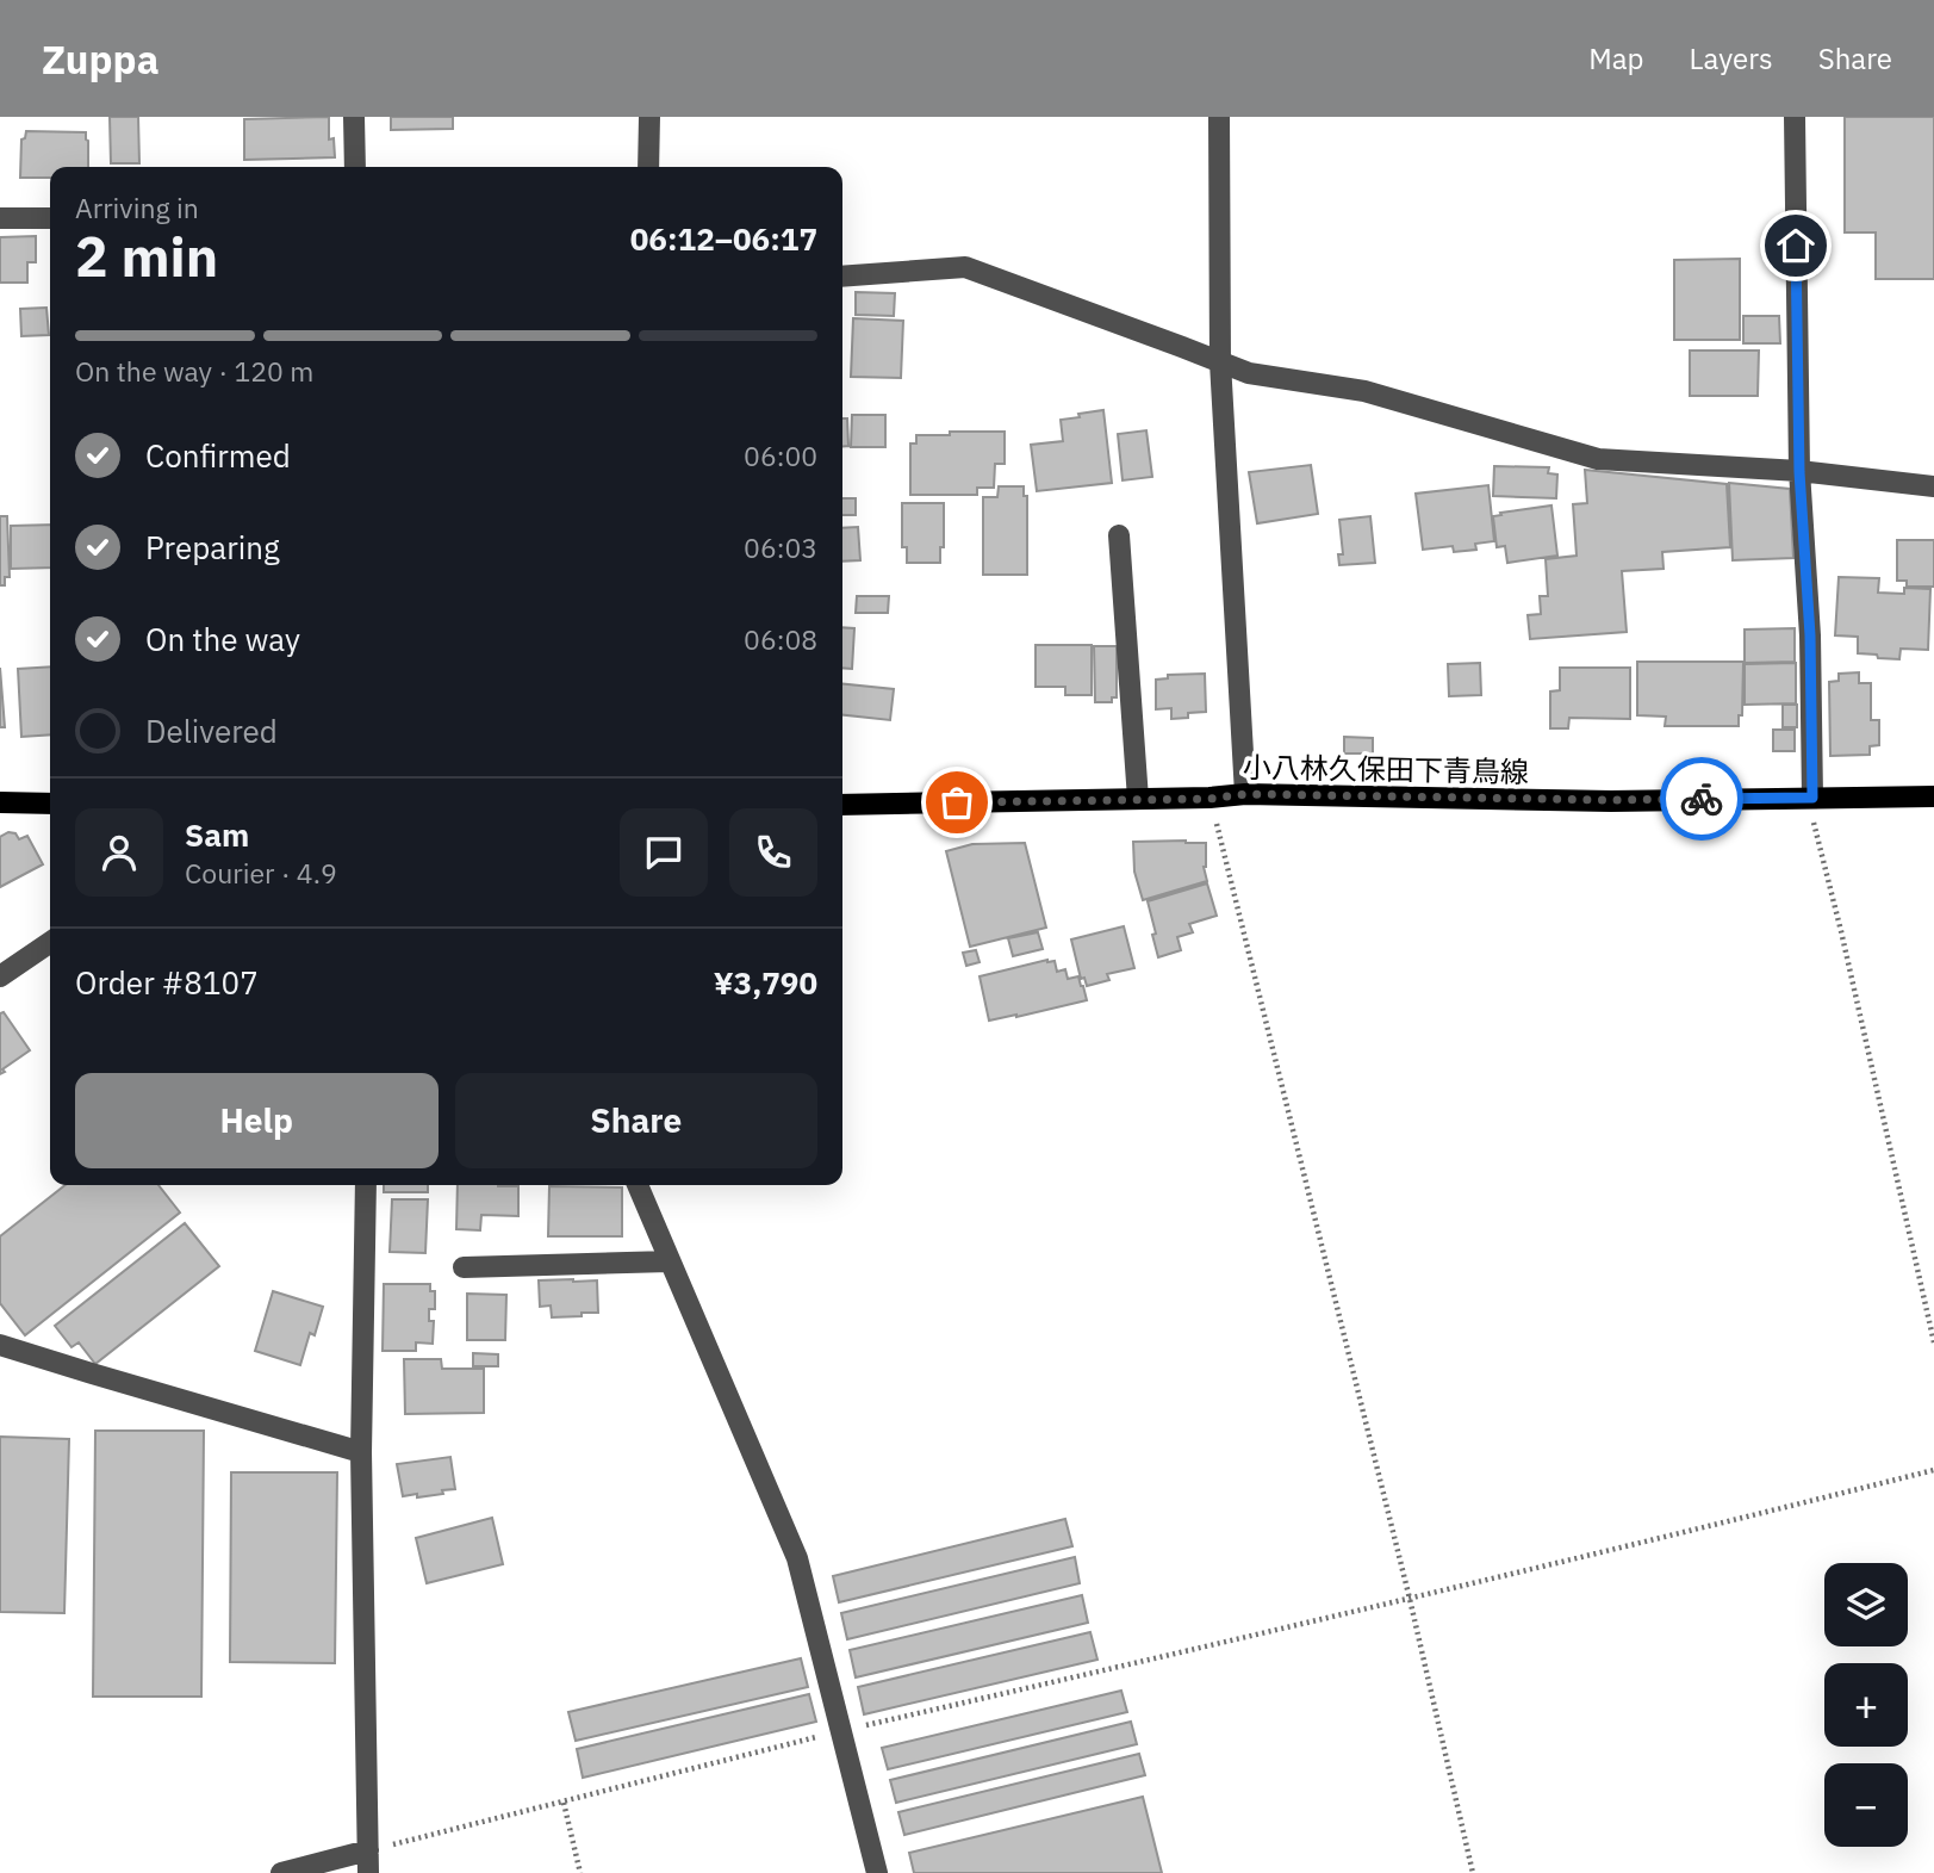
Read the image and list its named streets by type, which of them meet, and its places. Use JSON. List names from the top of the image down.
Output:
{
  "streets": {
    "main road": ["小八林久保田下青鳥線"]
  },
  "page": {
    "header": "Zuppa",
    "nav": ["Map", "Layers", "Share"],
    "heading": ["2 min", "Arriving in", "06:12–06:17"],
    "panel": [
      "Sam",
      "Courier · 4.9",
      "Order #8107",
      "¥3,790"
    ],
    "bar": "On the way · 120 m",
    "list": [
      ["Confirmed", "06:00"],
      ["Preparing", "06:03"],
      ["On the way", "06:08"],
      "Delivered"
    ],
    "buttons": ["Help", "Share"],
    "map_buttons": ["+", "−"]
  }
}
